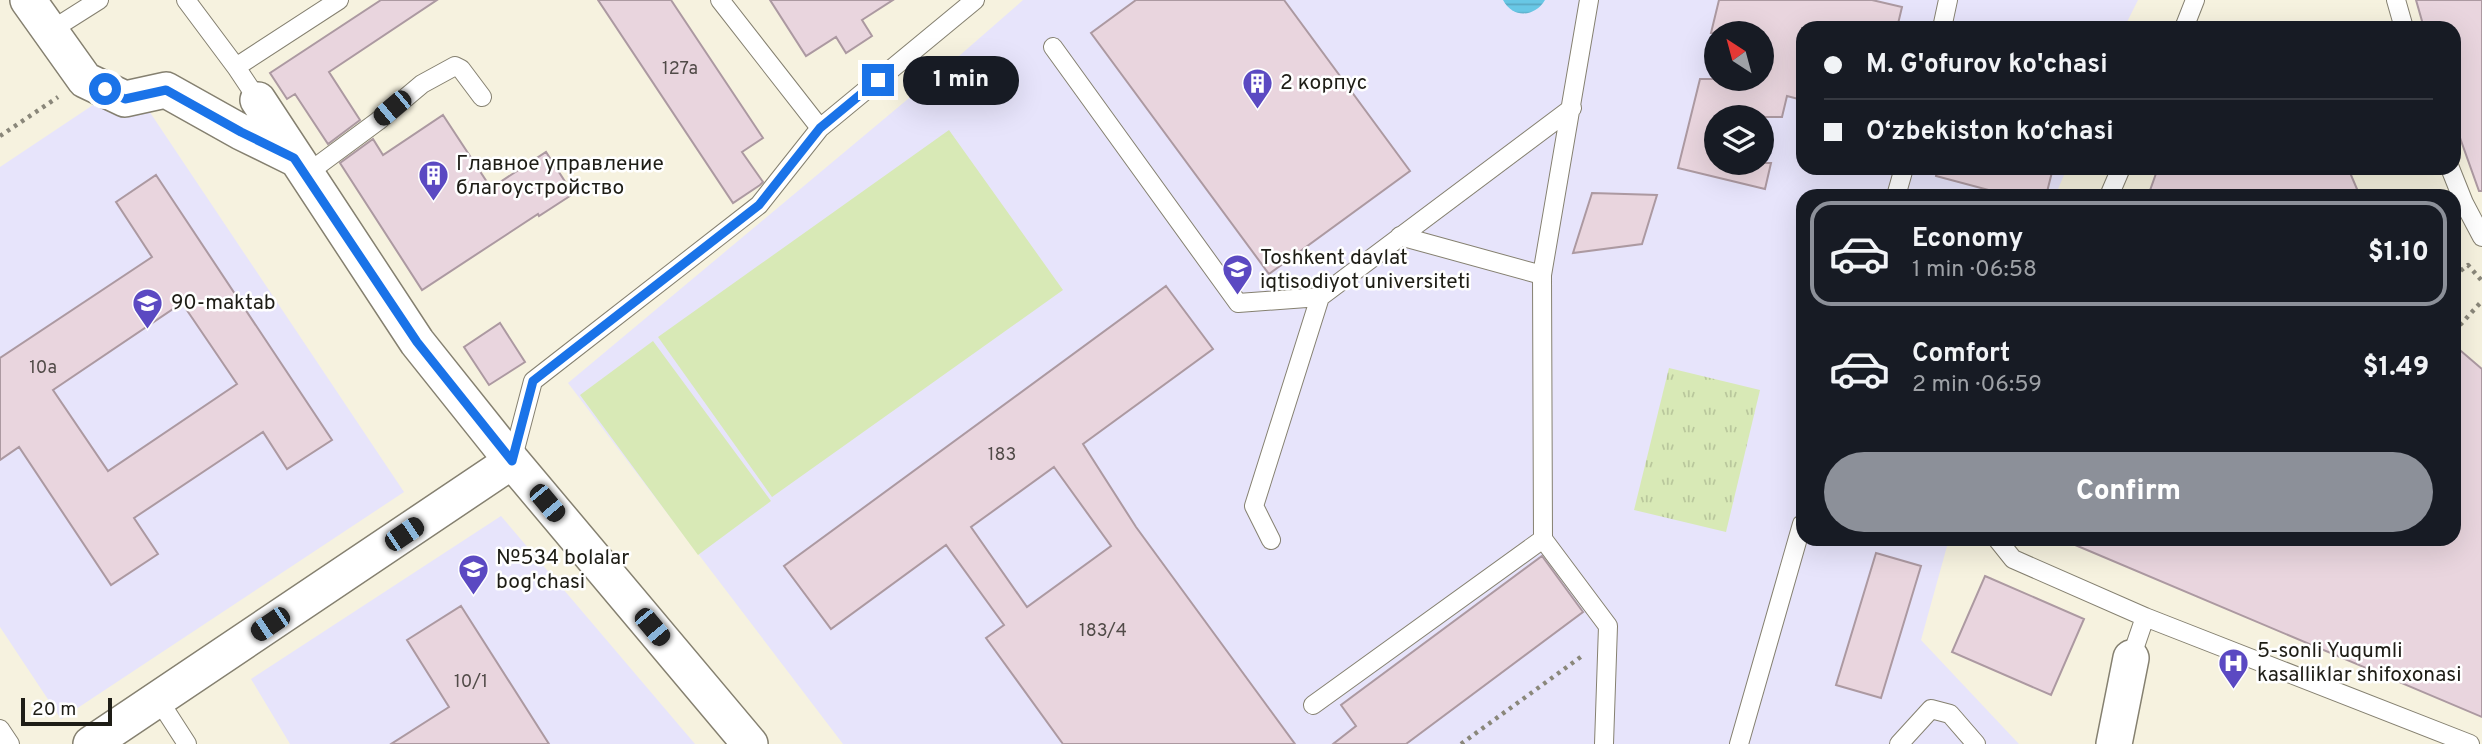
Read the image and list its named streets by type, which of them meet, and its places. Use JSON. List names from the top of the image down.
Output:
{
  "places": {
    "building": ["2 корпус", "Главное управление благоустройство"],
    "school or university": ["Toshkent davlat iqtisodiyot universiteti", "90-maktab", "№534 bolalar bog'chasi"],
    "hospital": ["5-sonli Yuqumli kasalliklar shifoxonasi"]
  },
  "house_numbers": [
    "127a",
    "10a",
    "183",
    "183/4",
    "10/1"
  ],
  "scale_bar": "20 m",
  "north": "top left",
  "page": {
    "banner": ["M. G'ofurov ko'chasi", "O‘zbekiston ko‘chasi"],
    "bubble": "1 min",
    "list": [
      {
        "name": "Economy",
        "note": "1 min · 06:58",
        "value": "$1.10"
      },
      {
        "name": "Comfort",
        "note": "2 min · 06:59",
        "value": "$1.49"
      }
    ],
    "buttons": "Confirm",
    "scale": "20 m"
  }
}
